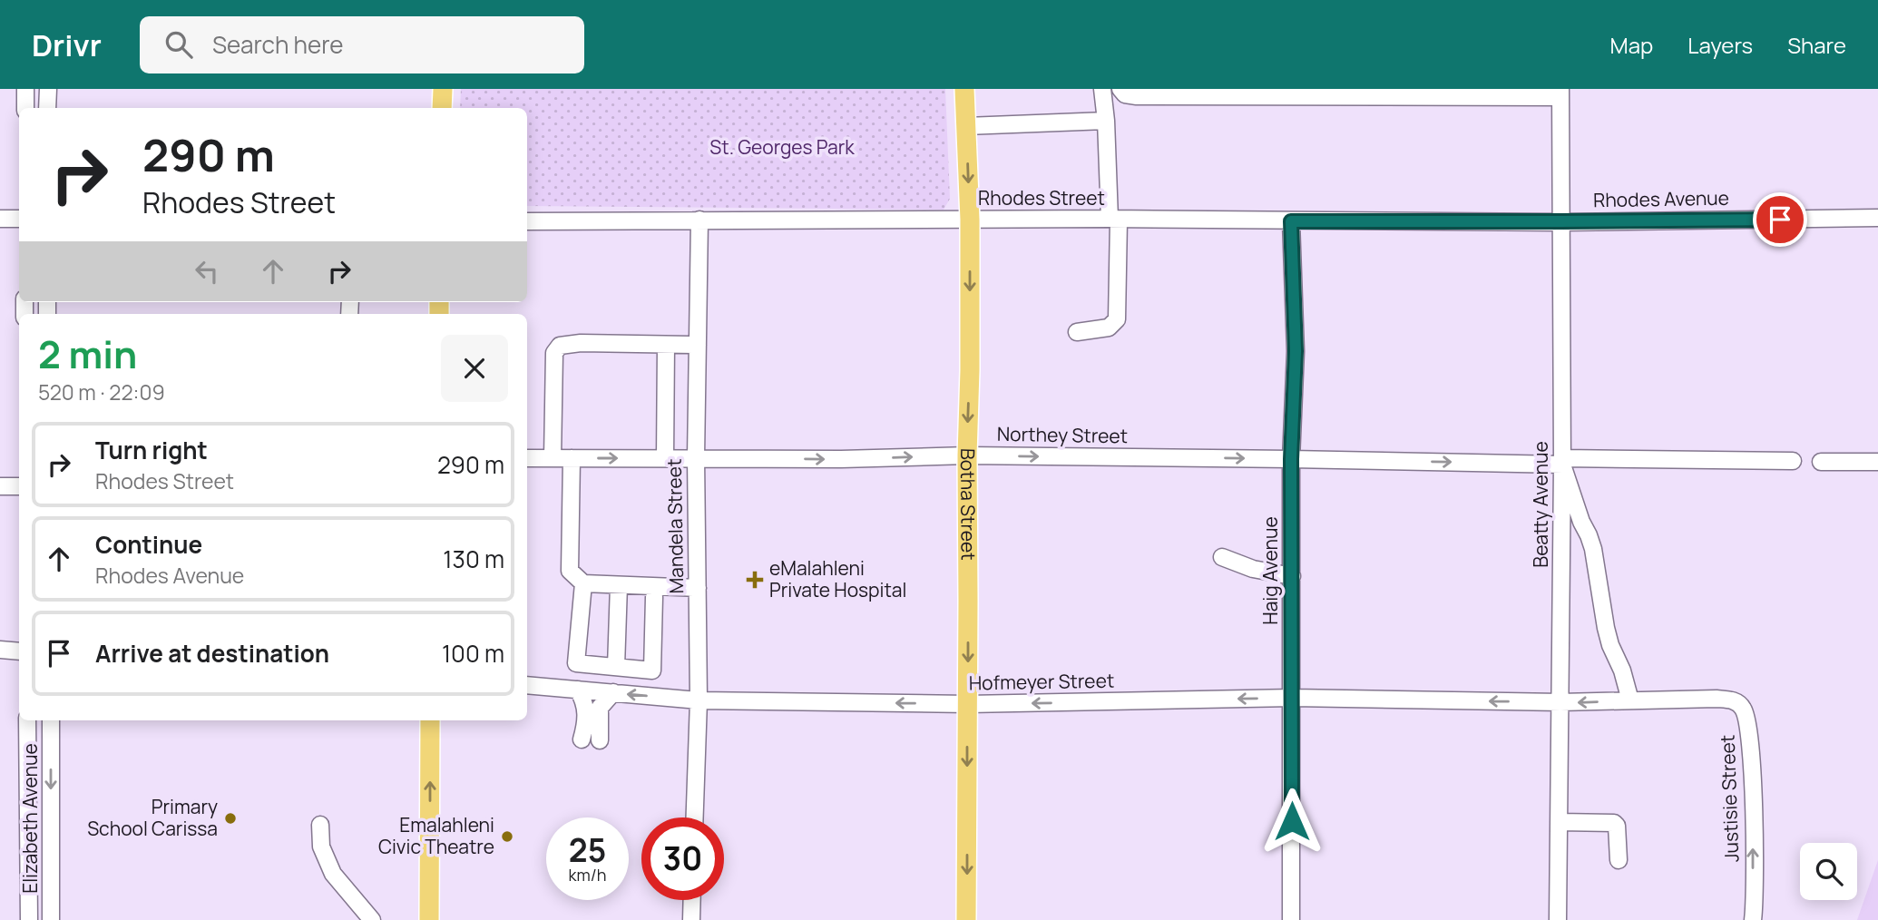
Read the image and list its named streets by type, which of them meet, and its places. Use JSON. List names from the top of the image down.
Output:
{
  "streets": {
    "main road": ["Botha Street"],
    "street": [
      "Rhodes Street",
      "Rhodes Avenue",
      "Northey Street",
      "Beatty Avenue",
      "Mandela Street",
      "Haig Avenue",
      "Hofmeyer Street",
      "Justisie Street",
      "Elizabeth Avenue"
    ]
  },
  "crossings": [
    ["Rhodes Street", "Rhodes Avenue"],
    ["Rhodes Street", "Botha Street"],
    ["Rhodes Street", "Beatty Avenue"],
    ["Rhodes Street", "Mandela Street"],
    ["Rhodes Street", "Haig Avenue"],
    ["Rhodes Avenue", "Beatty Avenue"],
    ["Northey Street", "Botha Street"],
    ["Northey Street", "Beatty Avenue"],
    ["Northey Street", "Mandela Street"],
    ["Northey Street", "Haig Avenue"],
    ["Botha Street", "Hofmeyer Street"],
    ["Beatty Avenue", "Hofmeyer Street"],
    ["Beatty Avenue", "Justisie Street"],
    ["Mandela Street", "Hofmeyer Street"],
    ["Haig Avenue", "Hofmeyer Street"],
    ["Hofmeyer Street", "Justisie Street"]
  ],
  "one_way": ["Northey Street", "Botha Street", "Hofmeyer Street"],
  "parks": ["St. Georges Park"],
  "places": {
    "health": ["eMalahleni Private Hospital"],
    "other": ["Primary School Carissa", "Emalahleni Civic Theatre"]
  },
  "page": {
    "header": "Drivr",
    "search": "Search here",
    "nav": ["Map", "Layers", "Share"],
    "turn": ["290 m", "Rhodes Street"],
    "heading": ["2 min", "520 m · 22:09"],
    "list": [
      {
        "name": "Turn right",
        "note": "Rhodes Street",
        "value": "290 m"
      },
      {
        "name": "Continue",
        "note": "Rhodes Avenue",
        "value": "130 m"
      },
      {
        "name": "Arrive at destination",
        "value": "100 m"
      }
    ],
    "speed": "25 km/h",
    "limit": "30"
  }
}
